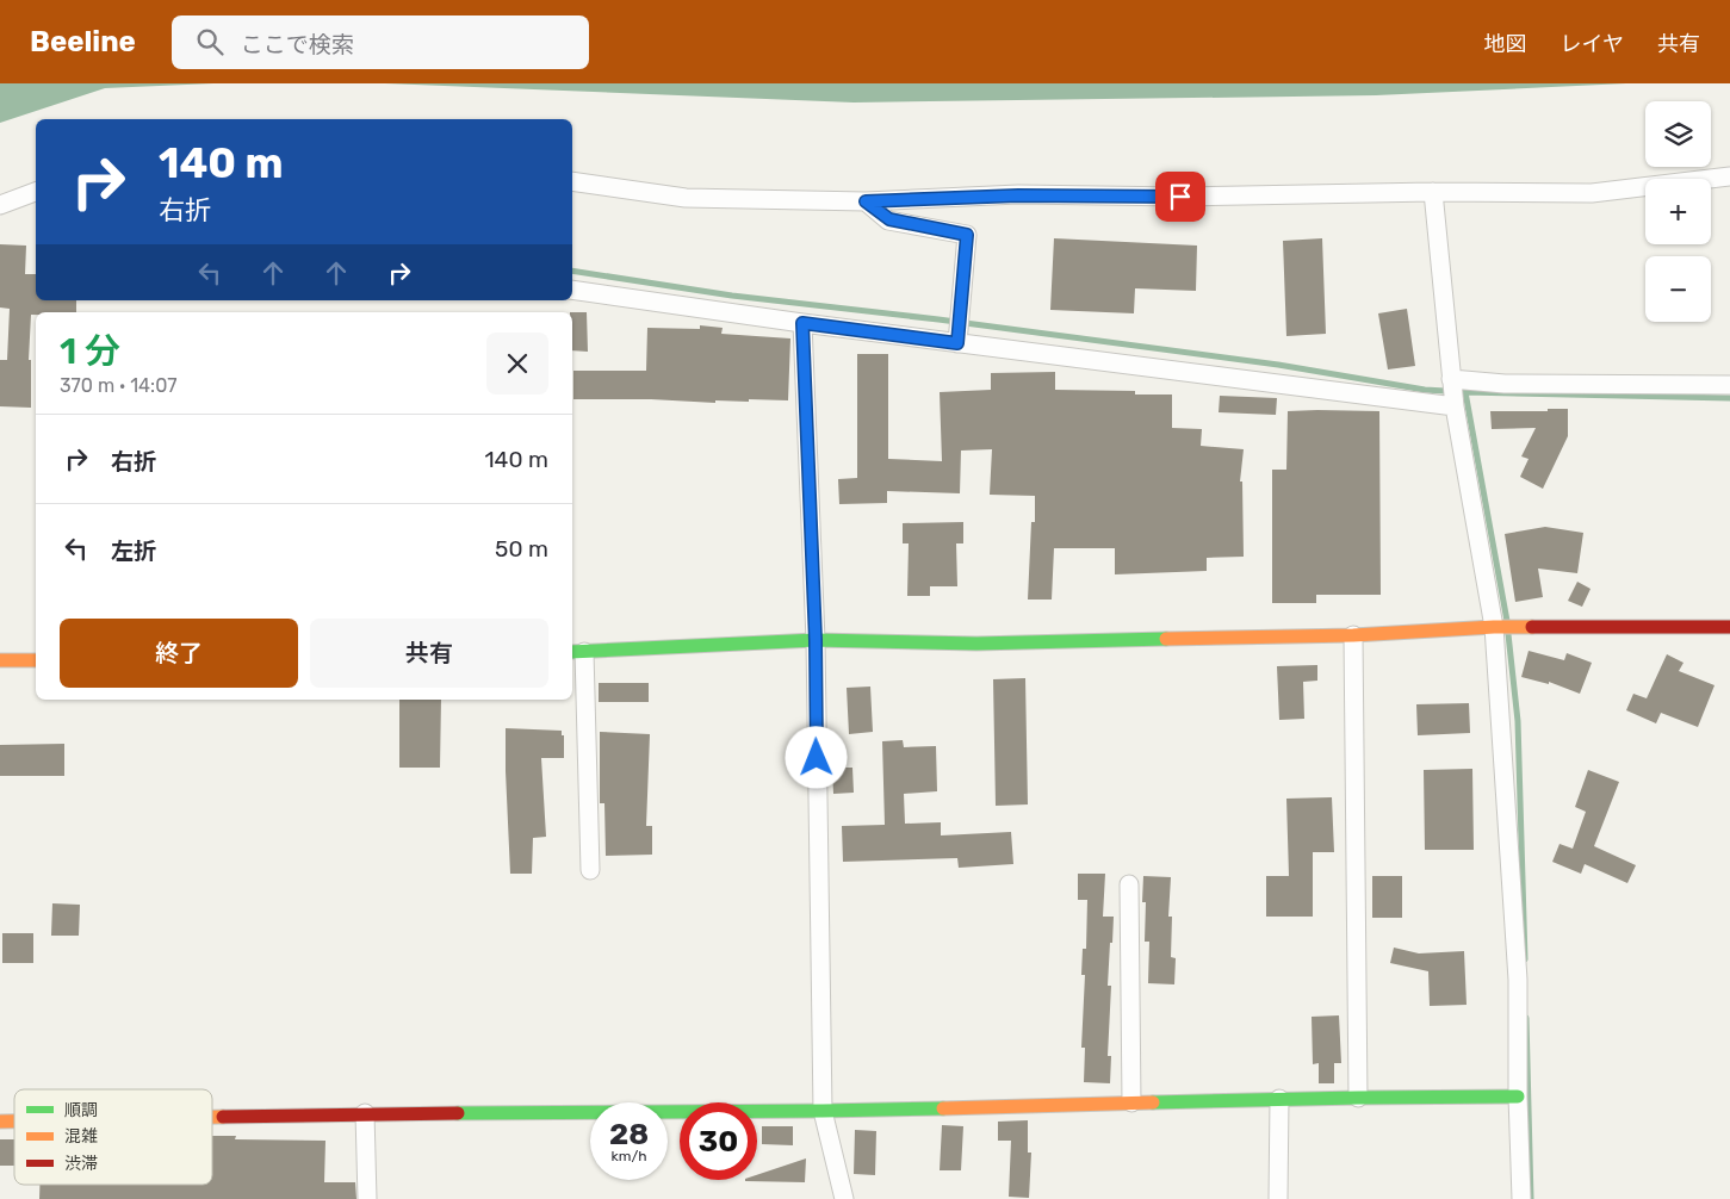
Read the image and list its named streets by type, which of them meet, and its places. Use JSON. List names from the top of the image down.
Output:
{
  "legend": ["順調", "混雑", "渋滞"],
  "page": {
    "header": "Beeline",
    "search": "ここで検索",
    "nav": ["地図", "レイヤ", "共有"],
    "map_buttons": ["+", "−"],
    "turn": ["140 m", "右折"],
    "heading": ["1 分", "370 m · 14:07"],
    "list": [
      {
        "name": "右折",
        "value": "140 m"
      },
      {
        "name": "左折",
        "value": "50 m"
      }
    ],
    "buttons": ["終了", "共有"],
    "speed": "28 km/h",
    "limit": "30"
  }
}
